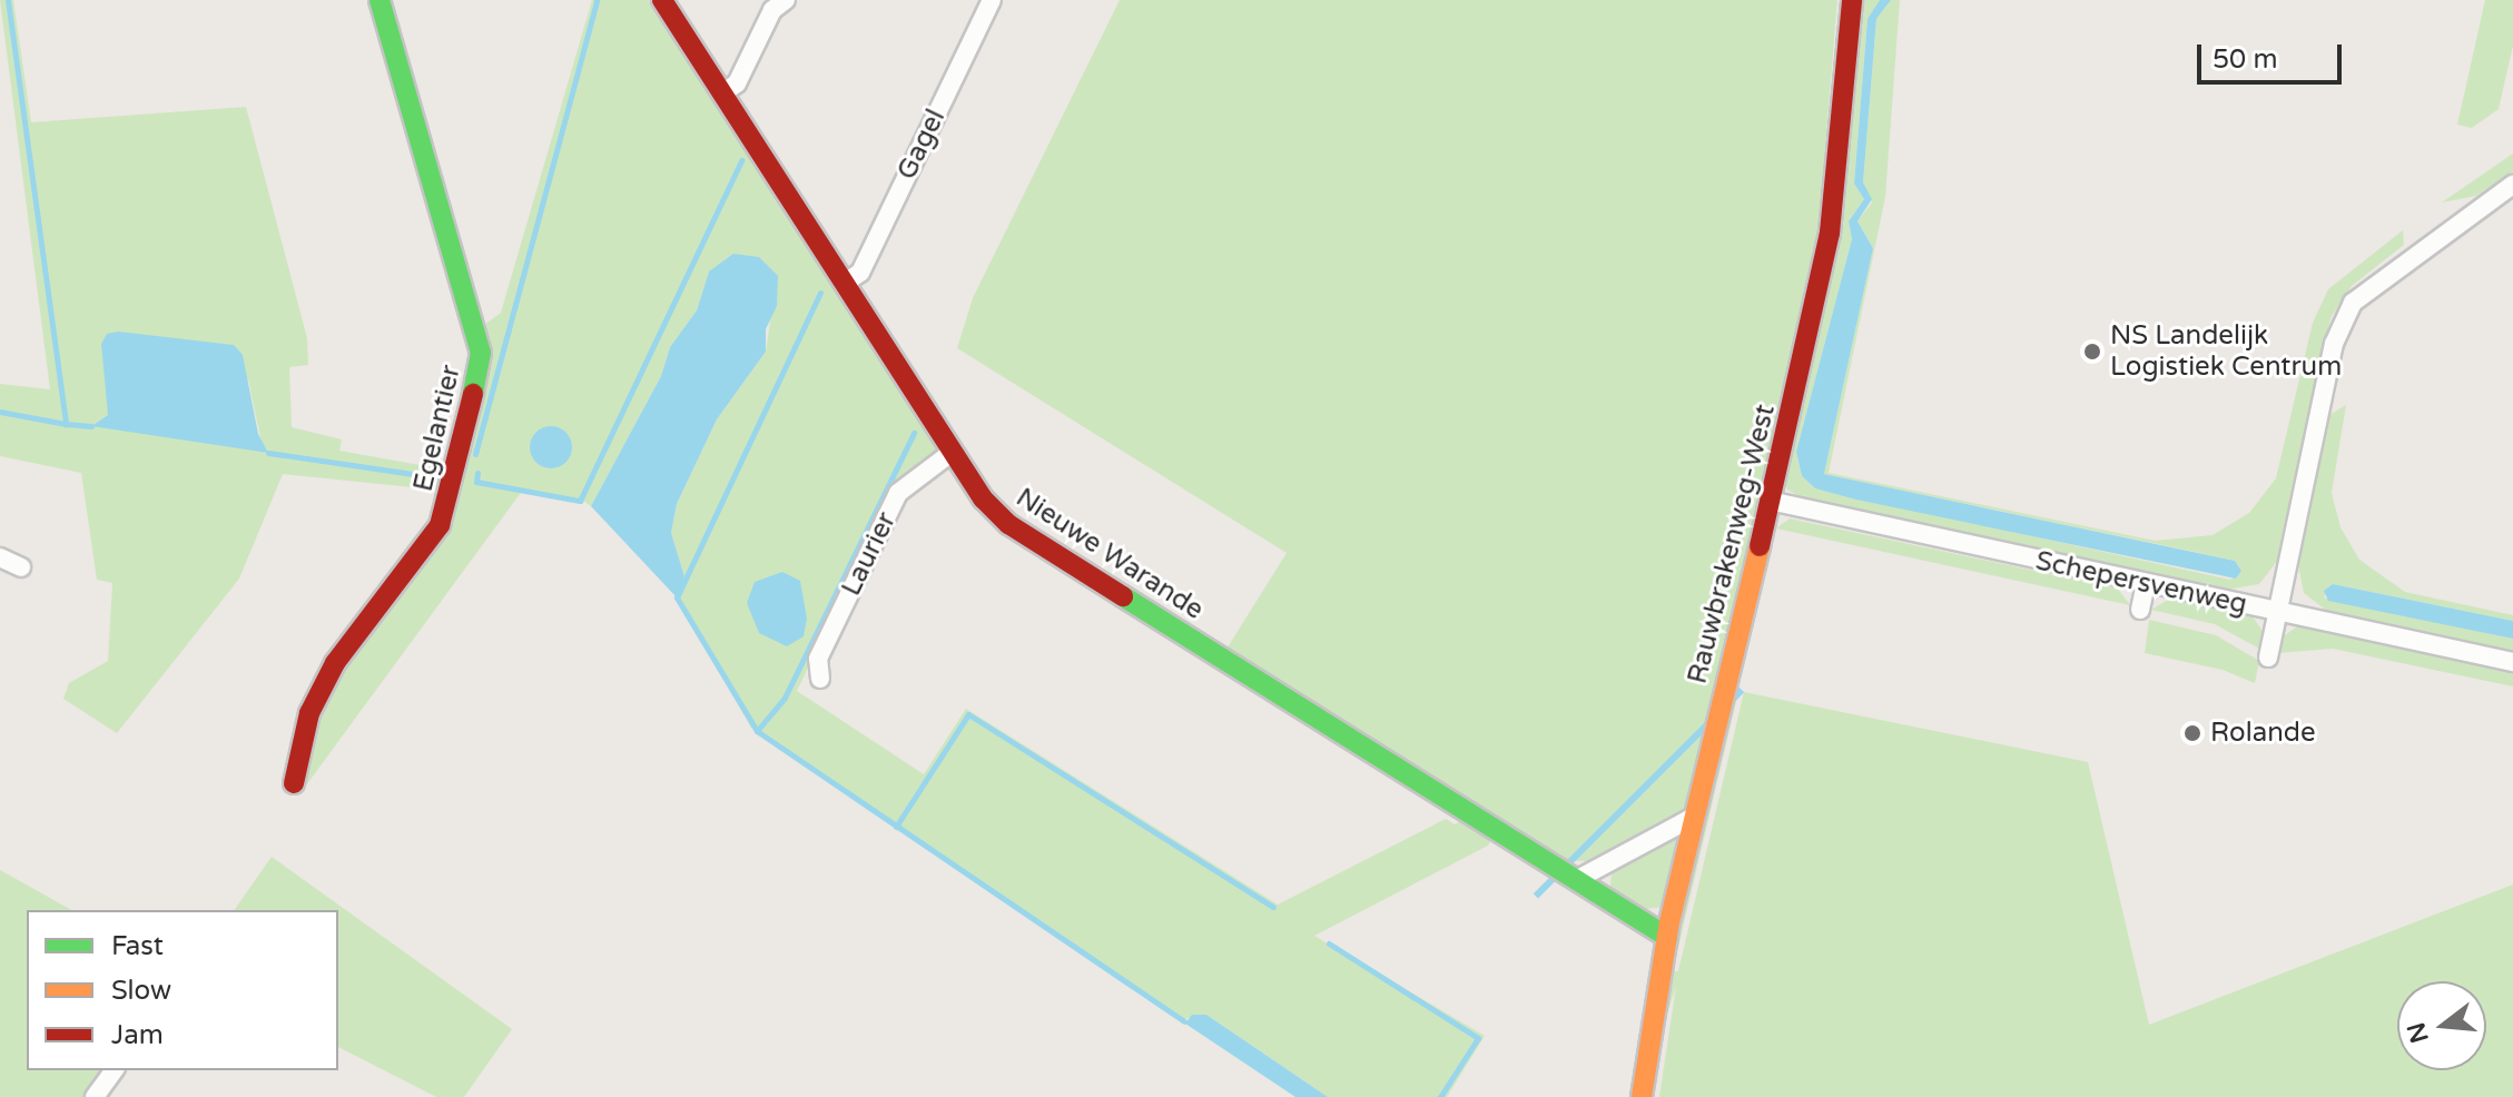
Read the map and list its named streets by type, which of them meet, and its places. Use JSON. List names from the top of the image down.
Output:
{
  "streets": {
    "street": [
      "Gagel",
      "Egelantier",
      "Rauwbrakenweg-West",
      "Laurier",
      "Nieuwe Warande",
      "Schepersvenweg"
    ]
  },
  "crossings": [
    ["Gagel", "Nieuwe Warande"],
    ["Rauwbrakenweg-West", "Nieuwe Warande"],
    ["Rauwbrakenweg-West", "Schepersvenweg"],
    ["Laurier", "Nieuwe Warande"]
  ],
  "places": ["NS Landelijk Logistiek Centrum", "Rolande"],
  "legend": ["Fast", "Slow", "Jam"],
  "scale_bar": "50 m",
  "north": "left"
}
